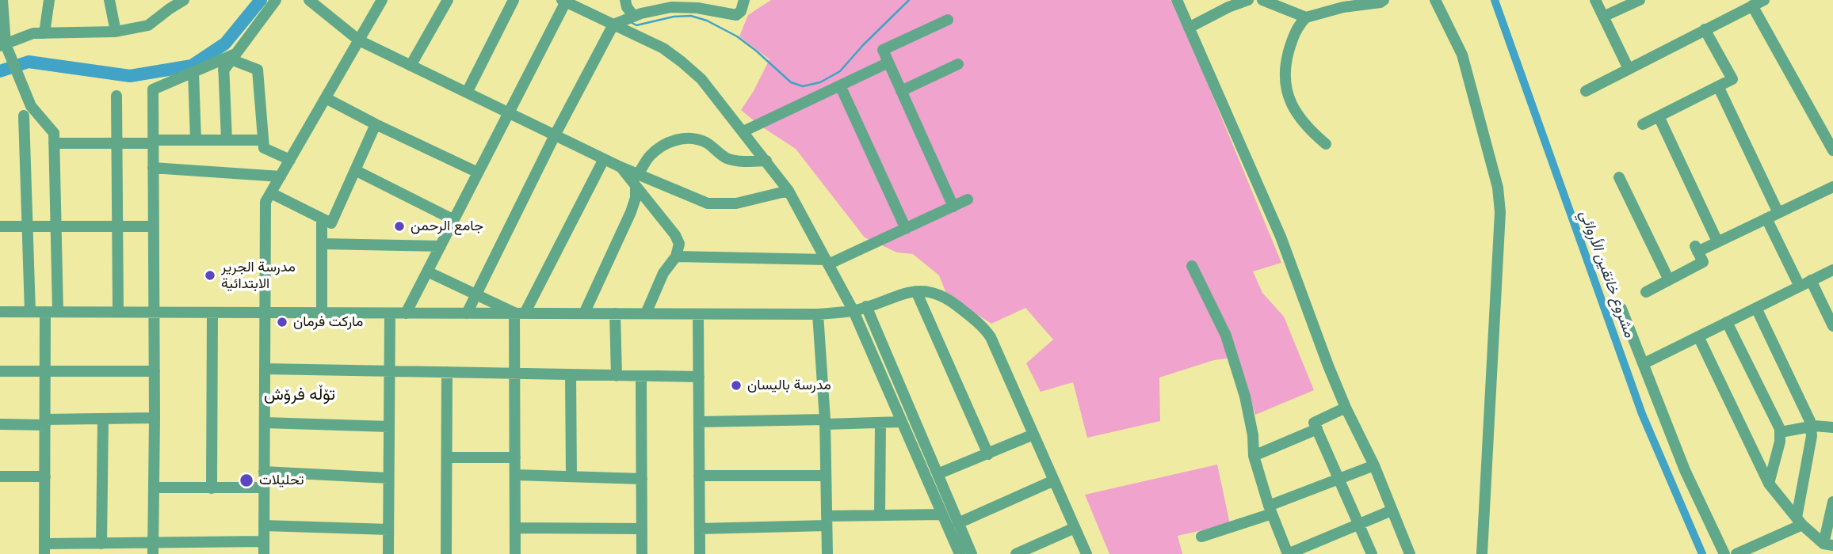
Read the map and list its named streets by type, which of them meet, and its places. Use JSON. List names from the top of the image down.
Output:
{
  "districts": ["تۆڵە فرۆش"],
  "water": ["مشروع خانقين الأروائي"],
  "places": [
    "جامع الرحمن",
    "مدرسة الجرير الابتدائية",
    "مارکت فرمان",
    "مدرسة بالیسان",
    "تحلیلات"
  ]
}
